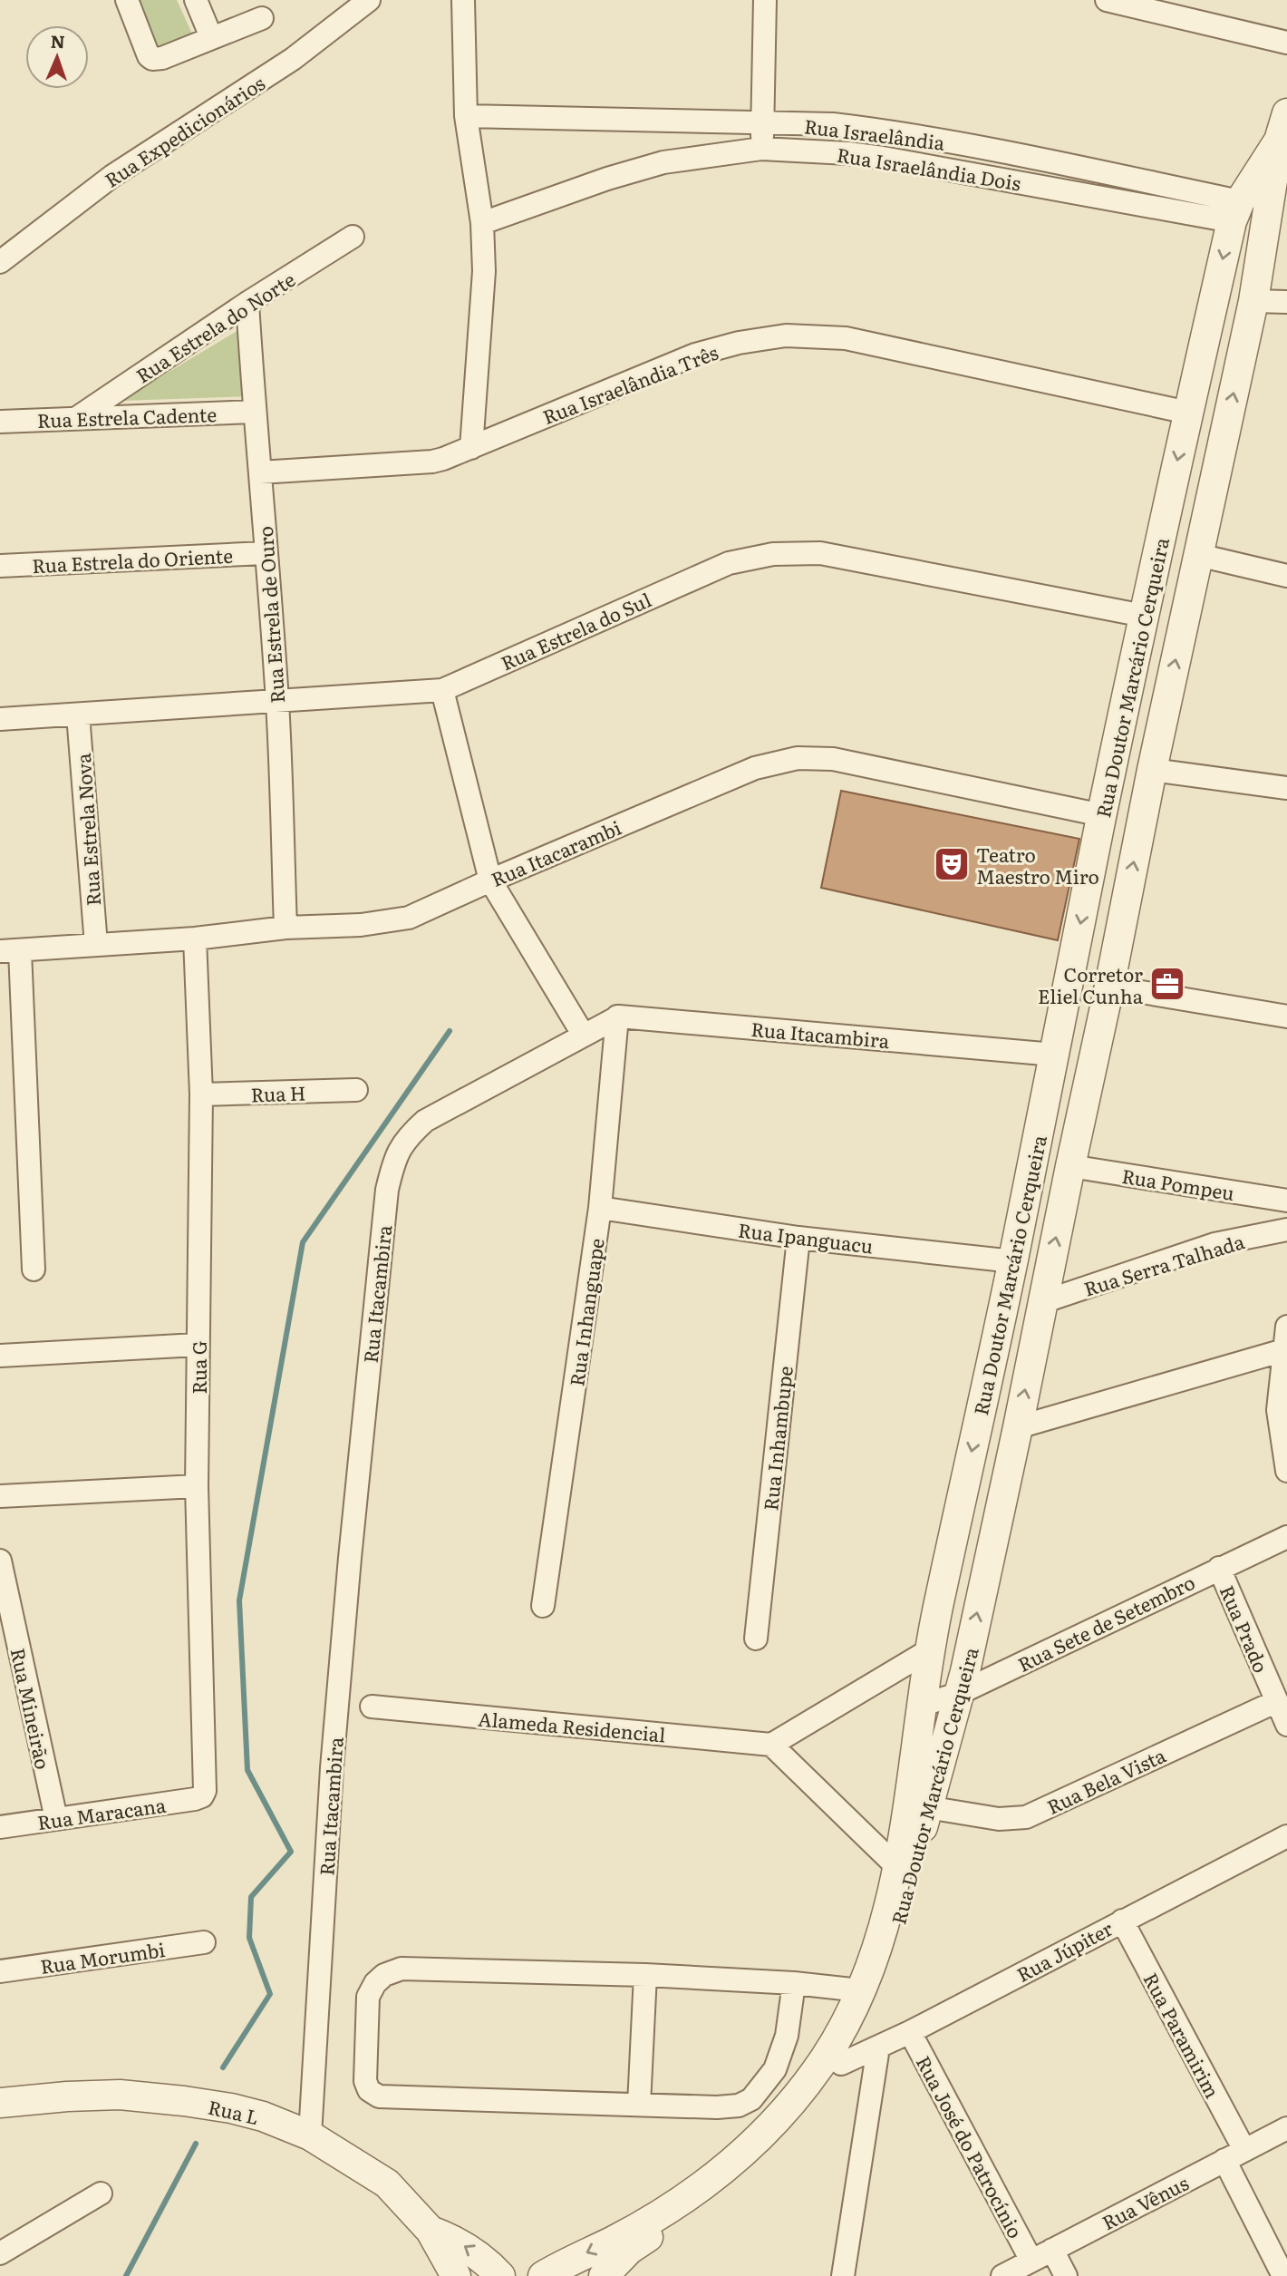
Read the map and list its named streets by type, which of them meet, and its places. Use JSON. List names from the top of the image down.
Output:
{
  "streets": {
    "street": [
      "Rua Expedicionários",
      "Rua Israelândia",
      "Rua Israelândia Dois",
      "Rua Estrela do Norte",
      "Rua Israelândia Três",
      "Rua Estrela Cadente",
      "Rua Estrela do Oriente",
      "Rua Estrela de Ouro",
      "Rua Estrela do Sul",
      "Rua Doutor Marcário Cerqueira",
      "Rua Estrela Nova",
      "Rua Itacarambi",
      "Rua Itacambira",
      "Rua H",
      "Rua Pompeu",
      "Rua Ipanguacu",
      "Rua Serra Talhada",
      "Rua Inhanguape",
      "Rua G",
      "Rua Inhambupe",
      "Rua Sete de Setembro",
      "Rua Prado",
      "Rua Mineirão",
      "Alameda Residencial",
      "Rua Bela Vista",
      "Rua Maracana",
      "Rua Júpiter",
      "Rua Morumbi",
      "Rua Paramirim",
      "Rua L",
      "Rua José do Patrocínio",
      "Rua Vênus"
    ]
  },
  "crossings": [
    ["Rua Israelândia", "Rua Israelândia Dois"],
    ["Rua Israelândia", "Rua Doutor Marcário Cerqueira"],
    ["Rua Israelândia Dois", "Rua Doutor Marcário Cerqueira"],
    ["Rua Estrela do Norte", "Rua Estrela Cadente"],
    ["Rua Estrela do Norte", "Rua Estrela de Ouro"],
    ["Rua Israelândia Três", "Rua Estrela de Ouro"],
    ["Rua Israelândia Três", "Rua Doutor Marcário Cerqueira"],
    ["Rua Estrela Cadente", "Rua Estrela de Ouro"],
    ["Rua Estrela do Oriente", "Rua Estrela de Ouro"],
    ["Rua Estrela de Ouro", "Rua Estrela do Sul"],
    ["Rua Estrela de Ouro", "Rua Itacarambi"],
    ["Rua Estrela do Sul", "Rua Doutor Marcário Cerqueira"],
    ["Rua Estrela do Sul", "Rua Estrela Nova"],
    ["Rua Doutor Marcário Cerqueira", "Rua Itacarambi"],
    ["Rua Doutor Marcário Cerqueira", "Rua Itacambira"],
    ["Rua Doutor Marcário Cerqueira", "Rua Pompeu"],
    ["Rua Doutor Marcário Cerqueira", "Rua Ipanguacu"],
    ["Rua Doutor Marcário Cerqueira", "Rua Serra Talhada"],
    ["Rua Doutor Marcário Cerqueira", "Rua Sete de Setembro"],
    ["Rua Doutor Marcário Cerqueira", "Rua Bela Vista"],
    ["Rua Doutor Marcário Cerqueira", "Rua Júpiter"],
    ["Rua Estrela Nova", "Rua Itacarambi"],
    ["Rua Itacarambi", "Rua G"],
    ["Rua Itacambira", "Rua Inhanguape"],
    ["Rua Itacambira", "Rua L"],
    ["Rua H", "Rua G"],
    ["Rua Ipanguacu", "Rua Inhanguape"],
    ["Rua Ipanguacu", "Rua Inhambupe"],
    ["Rua G", "Rua Maracana"],
    ["Rua Sete de Setembro", "Rua Prado"],
    ["Rua Prado", "Rua Bela Vista"],
    ["Rua Mineirão", "Rua Maracana"],
    ["Rua Júpiter", "Rua Paramirim"],
    ["Rua Júpiter", "Rua José do Patrocínio"],
    ["Rua Paramirim", "Rua Vênus"],
    ["Rua José do Patrocínio", "Rua Vênus"]
  ],
  "places": {
    "theatre": ["Teatro Maestro Miro"],
    "office": ["Corretor Eliel Cunha"]
  },
  "north": "top"
}
